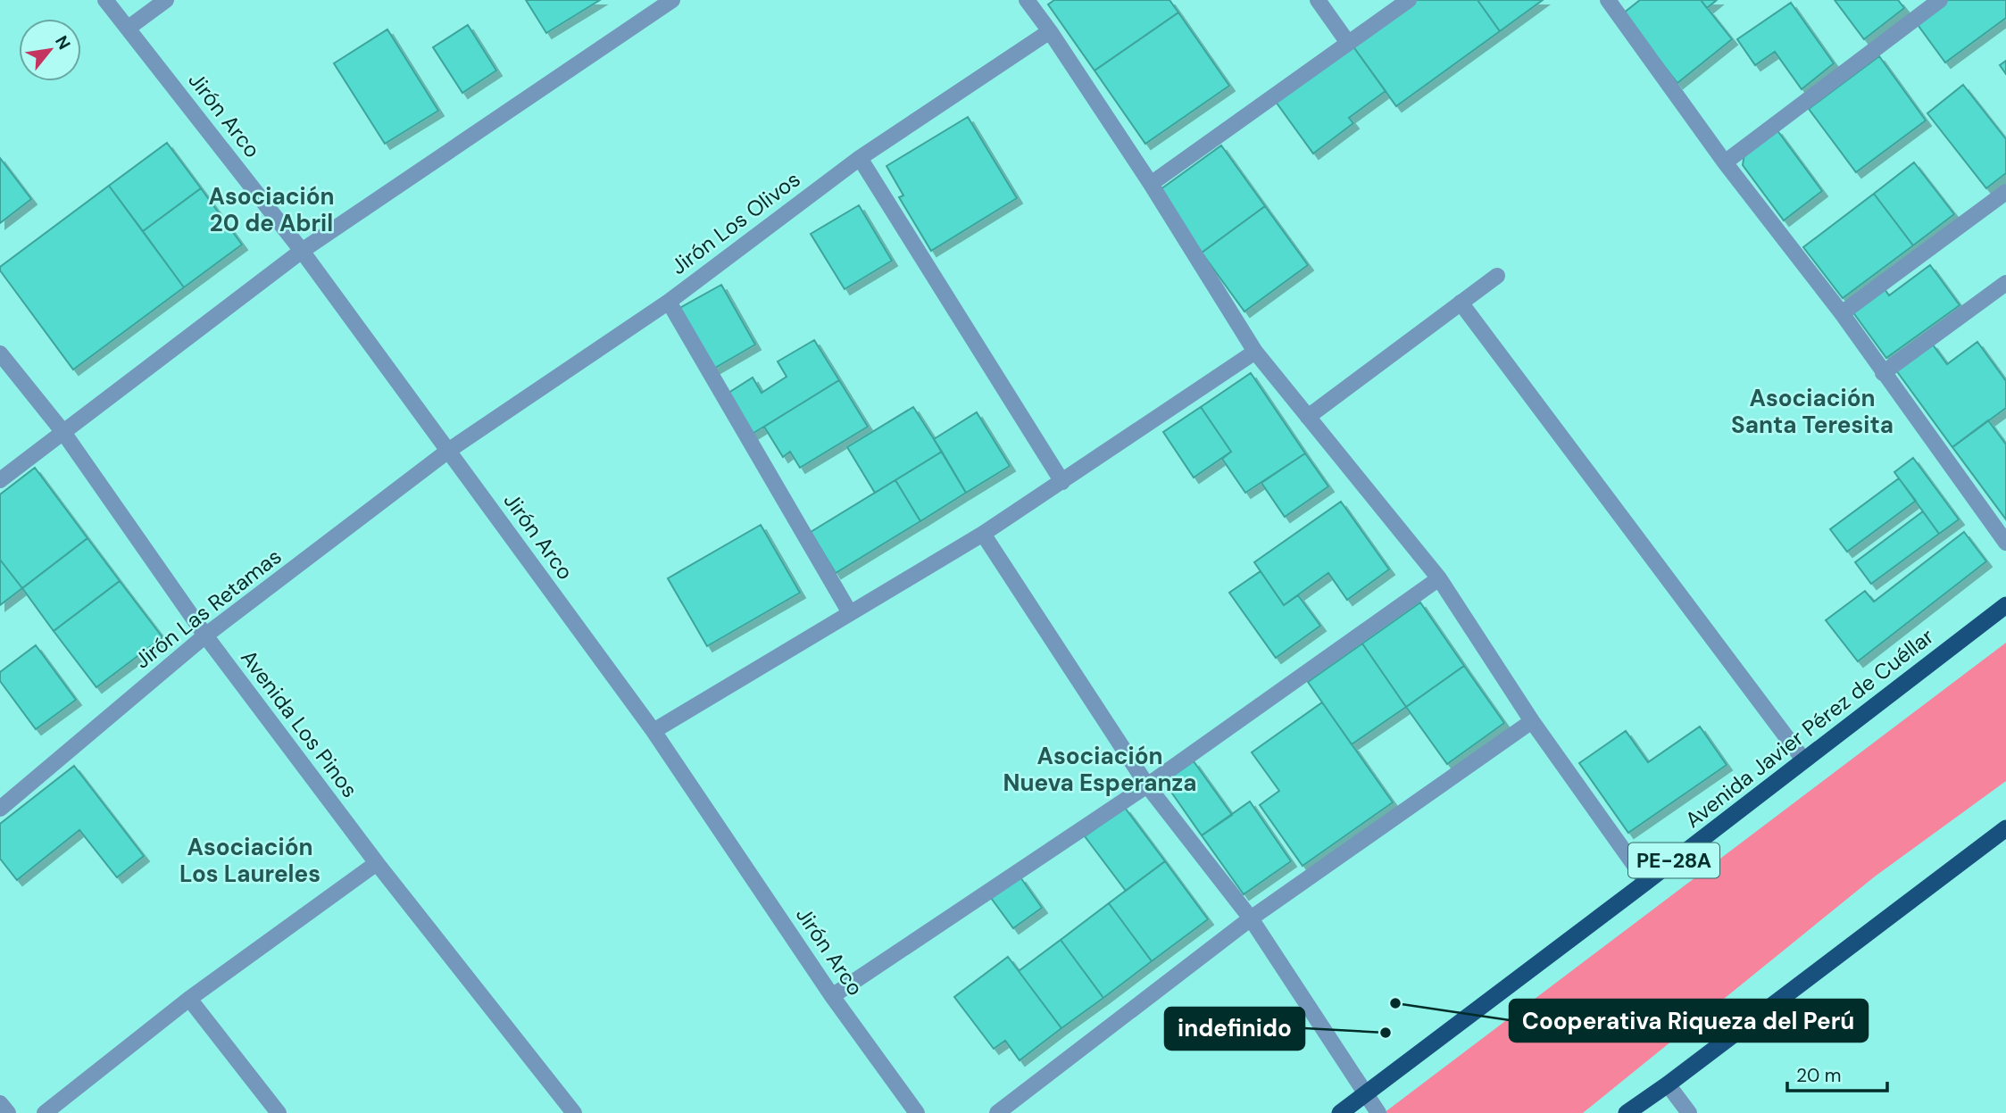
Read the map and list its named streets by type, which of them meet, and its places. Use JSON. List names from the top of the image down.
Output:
{
  "streets": {
    "highway": ["Avenida Javier Pérez de Cuéllar", "PE-28A"],
    "street": [
      "Jirón Arco",
      "Jirón Los Olivos",
      "Jirón Las Retamas",
      "Avenida Los Pinos"
    ]
  },
  "crossings": [
    ["Jirón Arco", "Jirón Los Olivos"],
    ["Jirón Arco", "Jirón Las Retamas"],
    ["Jirón Los Olivos", "Jirón Las Retamas"],
    ["Jirón Las Retamas", "Avenida Los Pinos"]
  ],
  "districts": [
    "Asociación 20 de Abril",
    "Asociación Santa Teresita",
    "Asociación Nueva Esperanza",
    "Asociación Los Laureles"
  ],
  "places": ["Cooperativa Riqueza del Perú", "indefinido"],
  "scale_bar": "20 m",
  "north": "top right"
}
